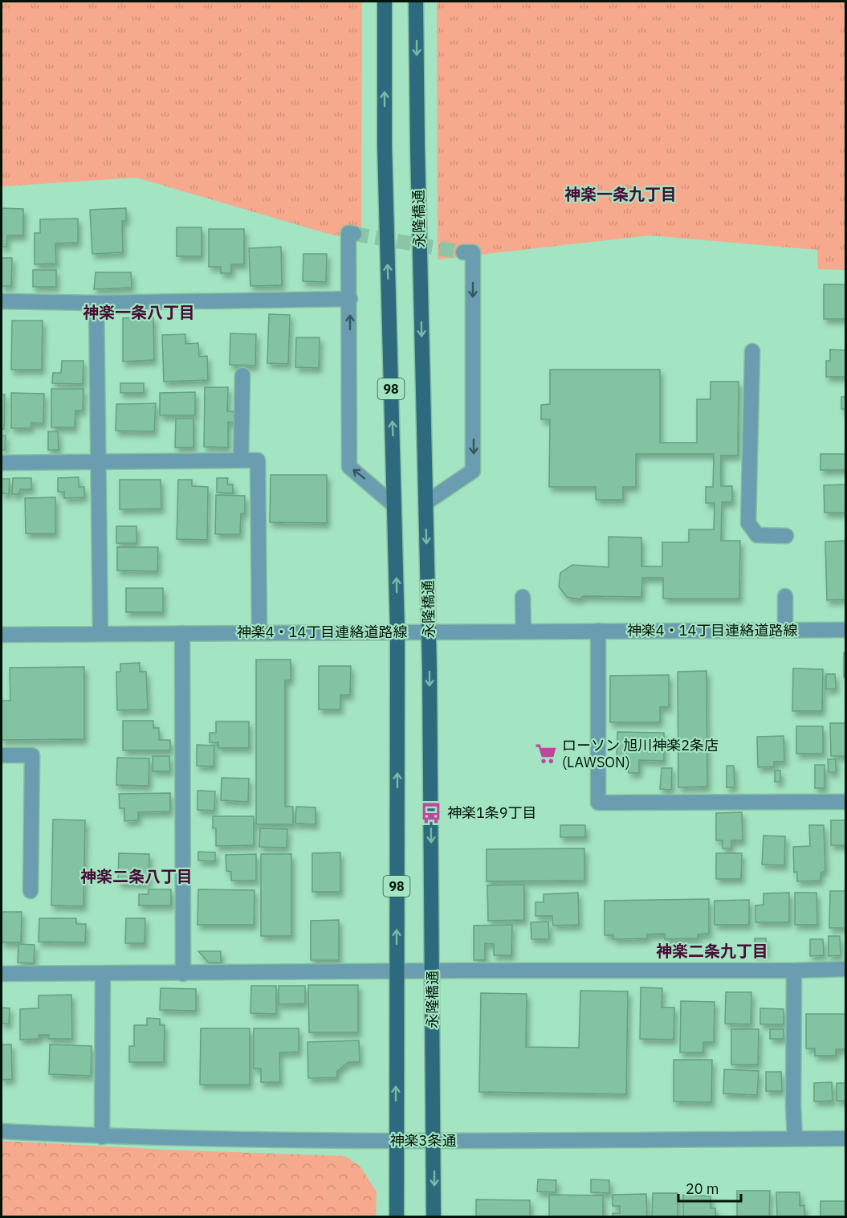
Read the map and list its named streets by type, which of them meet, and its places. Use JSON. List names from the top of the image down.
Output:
{
  "streets": {
    "main road": ["永隆橋通", "98"],
    "street": ["神楽4・14丁目連絡道路線", "神楽3条通"]
  },
  "crossings": [
    ["永隆橋通", "神楽4・14丁目連絡道路線"],
    ["永隆橋通", "神楽3条通"],
    ["98", "神楽4・14丁目連絡道路線"],
    ["98", "神楽3条通"]
  ],
  "districts": [
    "神楽一条九丁目",
    "神楽一条八丁目",
    "神楽二条八丁目",
    "神楽二条九丁目"
  ],
  "places": {
    "supermarket": ["ローソン 旭川神楽2条店 (LAWSON)"],
    "bus stop": ["神楽1条9丁目"]
  },
  "scale_bar": "20 m"
}
